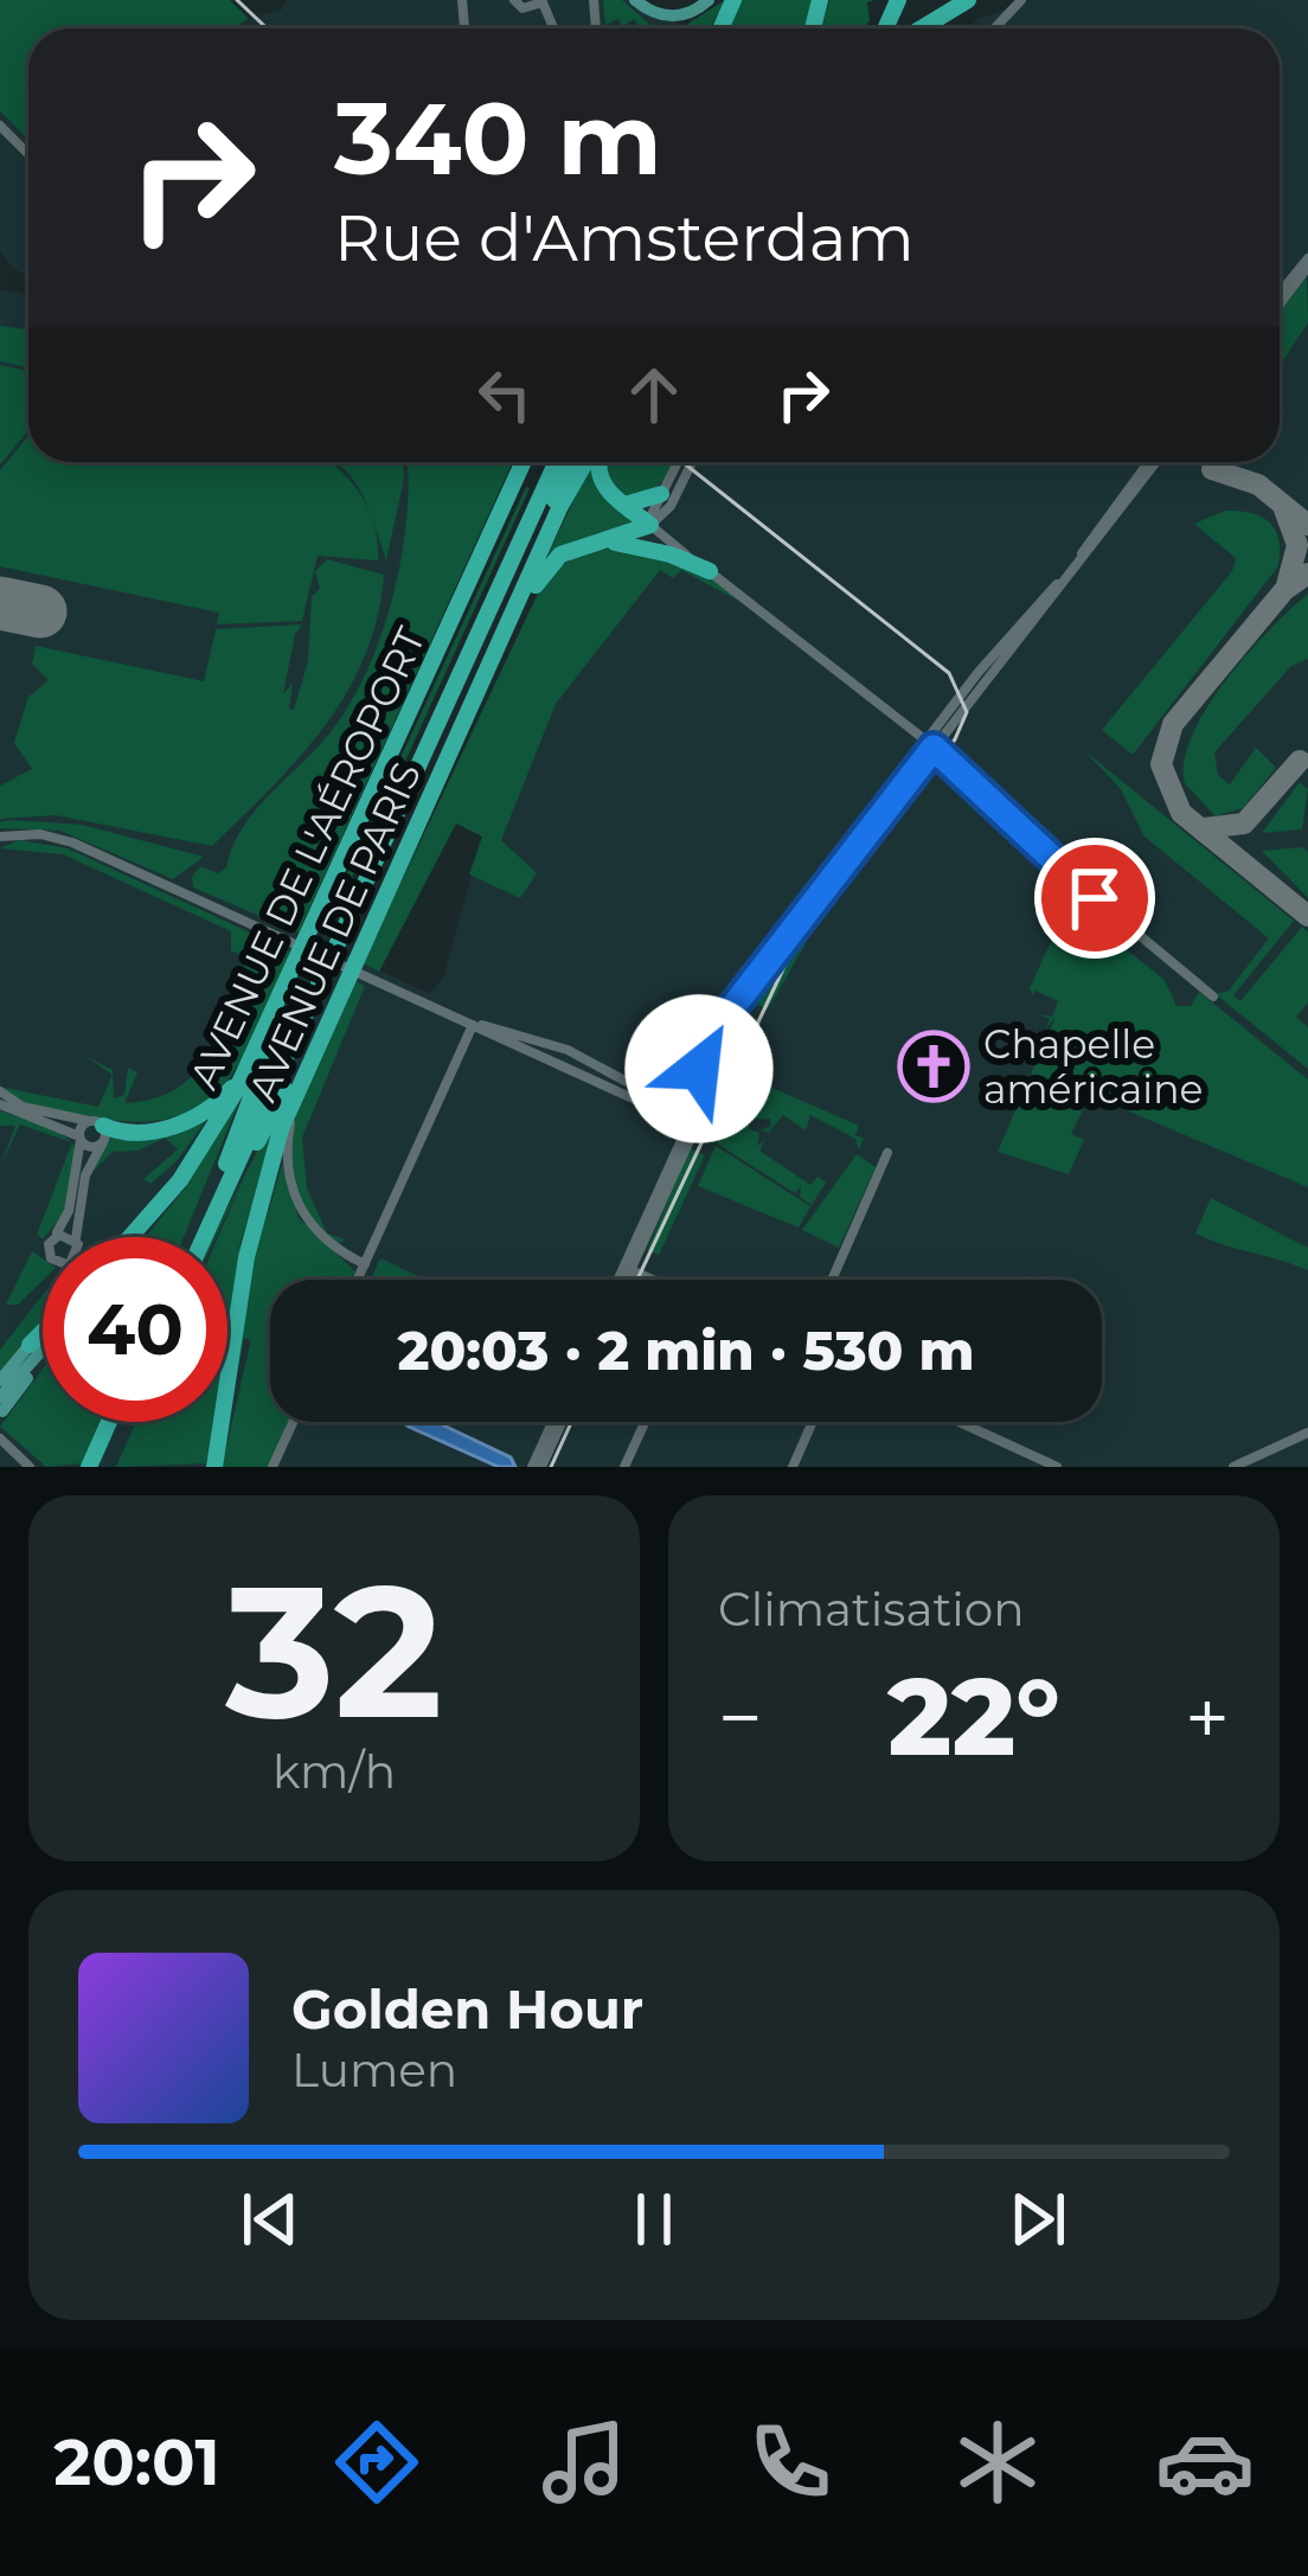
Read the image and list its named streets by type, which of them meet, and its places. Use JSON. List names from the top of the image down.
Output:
{
  "streets": {
    "highway": ["AVENUE DE L'AÉROPORT", "AVENUE DE PARIS"]
  },
  "places": {
    "church": ["Chapelle américaine"]
  },
  "page": {
    "turn": ["340 m", "Rue d'Amsterdam"],
    "limit": "40",
    "trip": "20:03 · 2 min · 530 m",
    "tile": [
      ["32", "km/h"],
      "Climatisation"
    ],
    "heat": ["−", "22°", "+"],
    "song": ["Golden Hour", "Lumen"],
    "tabs": "20:01"
  }
}
